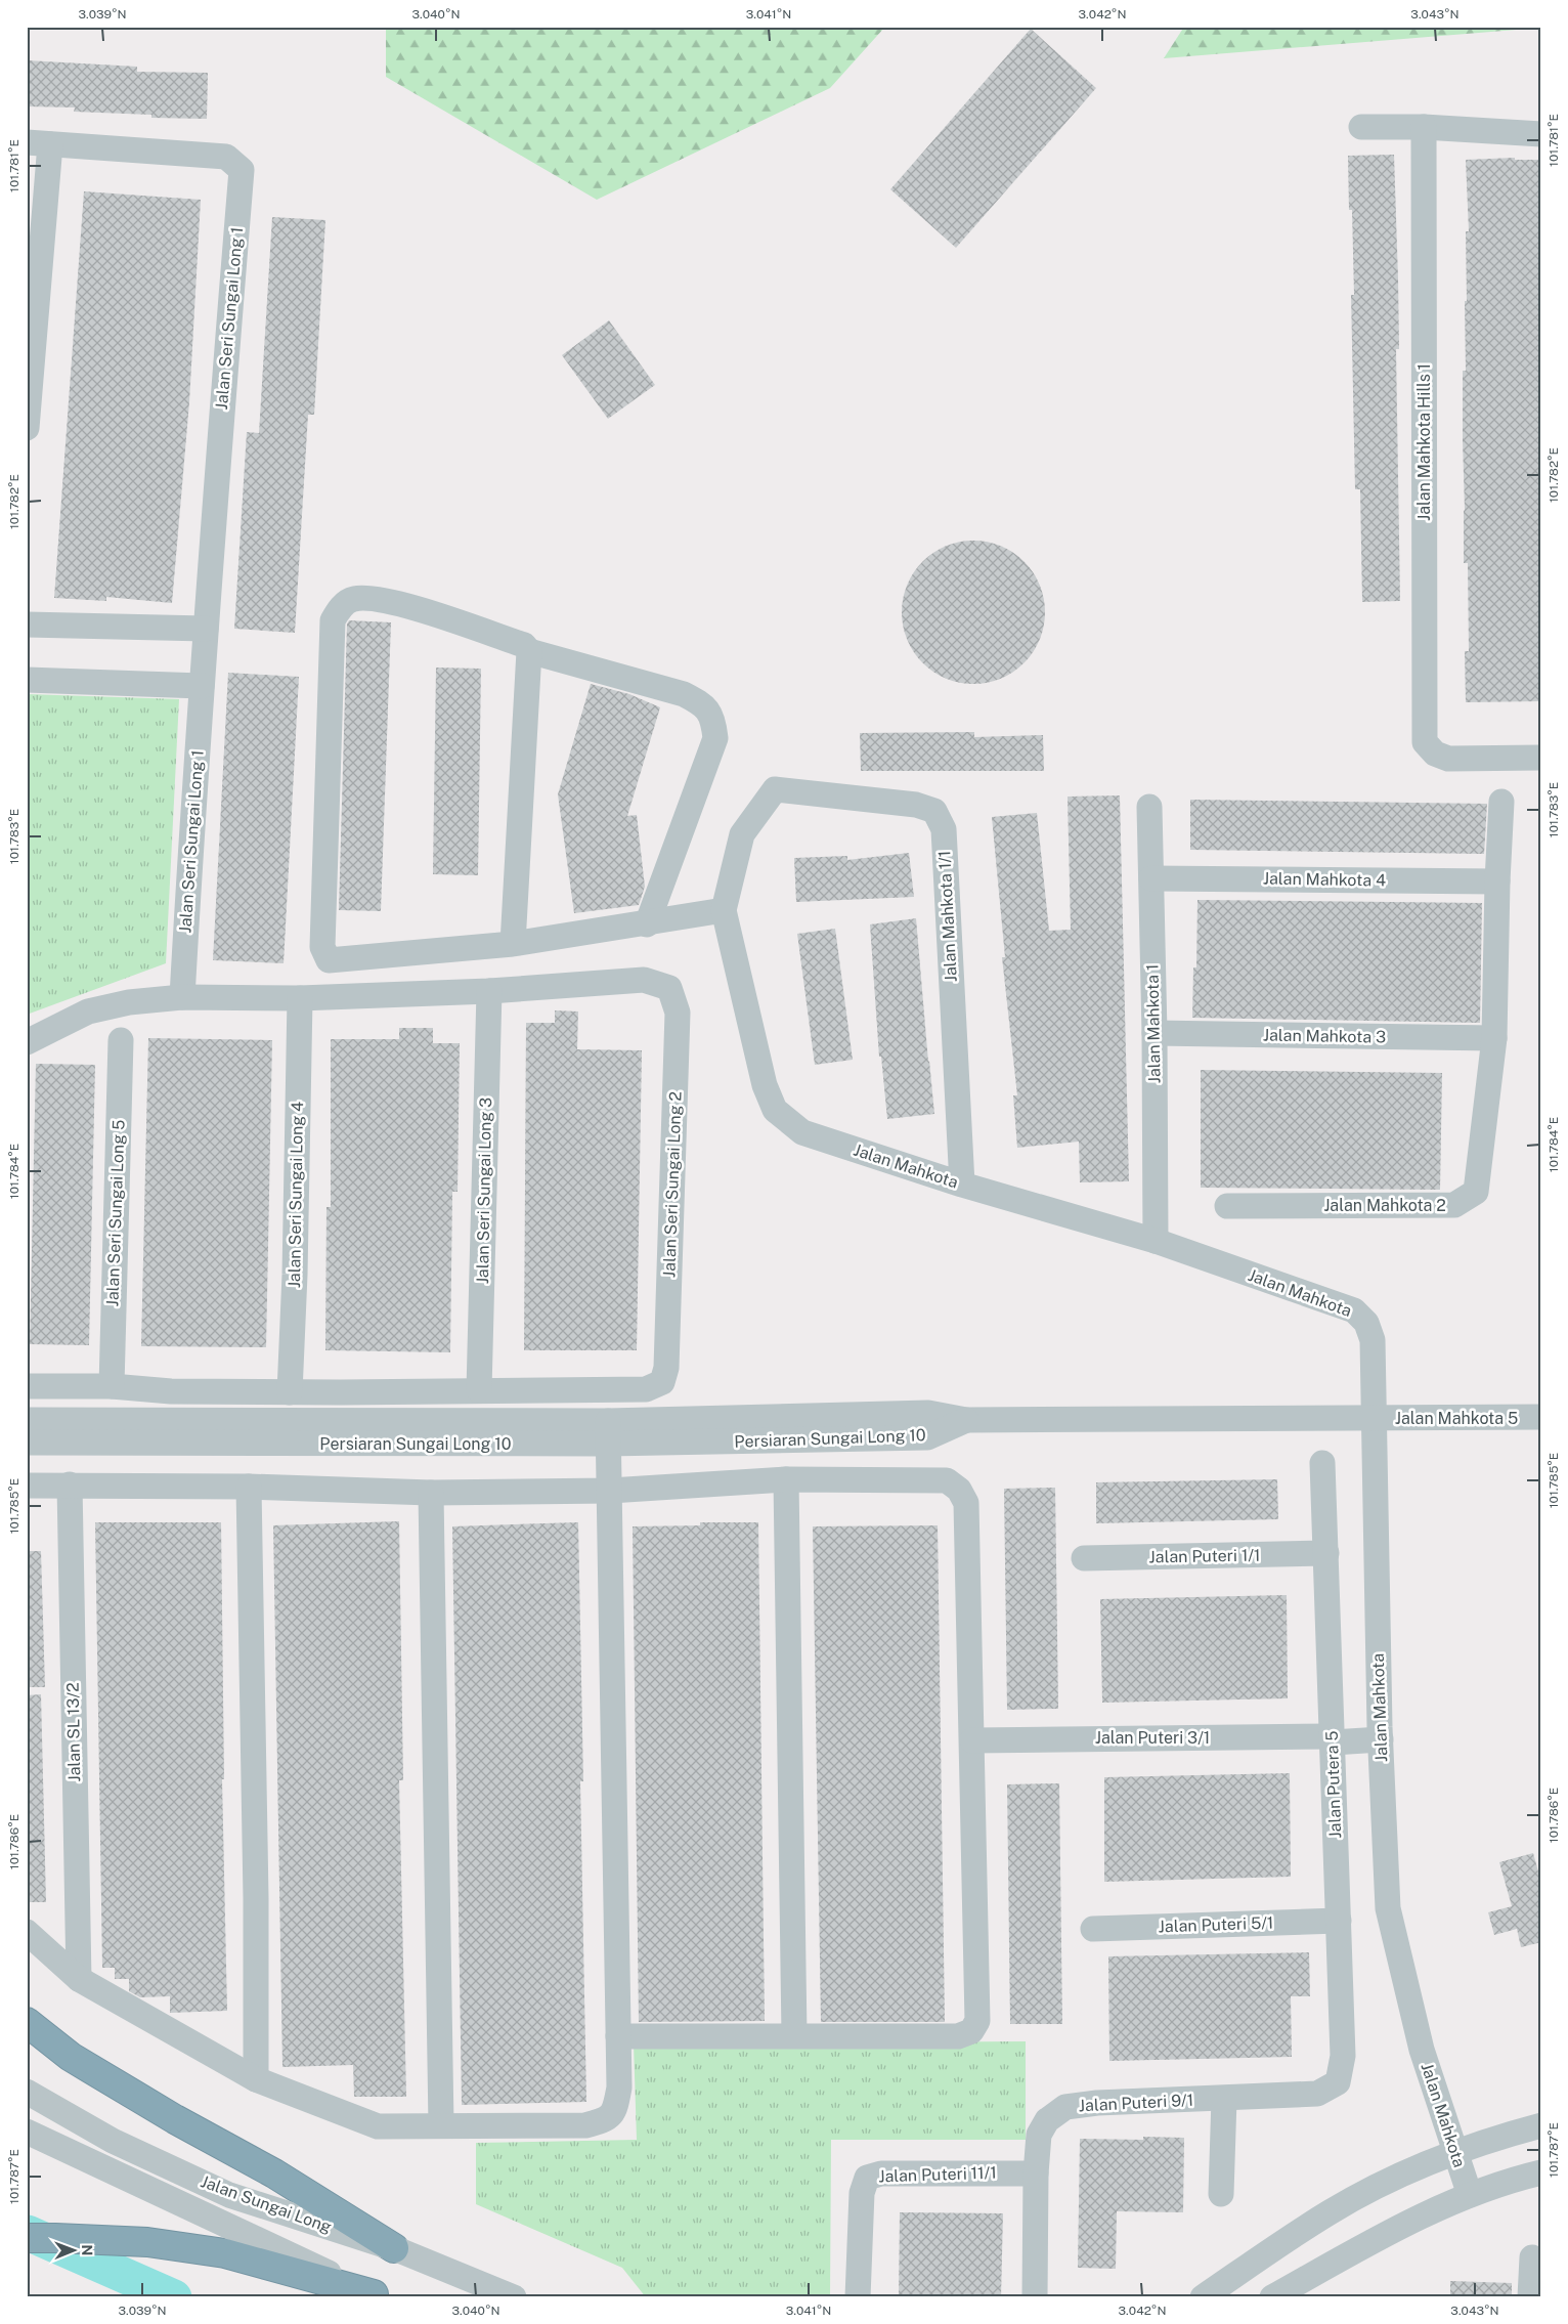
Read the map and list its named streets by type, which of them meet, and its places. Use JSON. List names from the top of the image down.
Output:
{
  "streets": {
    "street": [
      "Jalan Seri Sungai Long 1",
      "Jalan Mahkota Hills 1",
      "Jalan Mahkota 4",
      "Jalan Mahkota 1/1",
      "Jalan Mahkota 1",
      "Jalan Mahkota 3",
      "Jalan Mahkota",
      "Jalan Seri Sungai Long 2",
      "Jalan Seri Sungai Long 3",
      "Jalan Seri Sungai Long 4",
      "Jalan Mahkota 2",
      "Jalan Seri Sungai Long 5",
      "Jalan Mahkota 5",
      "Persiaran Sungai Long 10",
      "Jalan Puteri 1/1",
      "Jalan SL 13/2",
      "Jalan Puteri 3/1",
      "Jalan Putera 5",
      "Jalan Puteri 5/1",
      "Jalan Puteri 9/1",
      "Jalan Puteri 11/1",
      "Jalan Sungai Long"
    ]
  },
  "crossings": [
    ["Jalan Mahkota 4", "Jalan Mahkota 1"],
    ["Jalan Mahkota 1/1", "Jalan Mahkota"],
    ["Jalan Mahkota 1", "Jalan Mahkota 3"],
    ["Jalan Mahkota 1", "Jalan Mahkota"],
    ["Jalan Mahkota 3", "Jalan Mahkota 2"],
    ["Jalan Mahkota", "Jalan Mahkota 5"],
    ["Jalan Mahkota", "Jalan Puteri 3/1"],
    ["Jalan Seri Sungai Long 2", "Jalan Seri Sungai Long 3"],
    ["Jalan Mahkota 5", "Persiaran Sungai Long 10"],
    ["Jalan Puteri 1/1", "Jalan Putera 5"],
    ["Jalan Puteri 3/1", "Jalan Putera 5"],
    ["Jalan Putera 5", "Jalan Puteri 5/1"],
    ["Jalan Putera 5", "Jalan Puteri 9/1"],
    ["Jalan Puteri 9/1", "Jalan Puteri 11/1"]
  ],
  "north": "right",
  "coordinates": [
    "3.039°N",
    "3.040°N",
    "3.041°N",
    "3.042°N",
    "3.043°N",
    "101.781°E",
    "101.782°E",
    "101.783°E",
    "101.784°E",
    "101.785°E",
    "101.786°E",
    "101.787°E"
  ]
}
